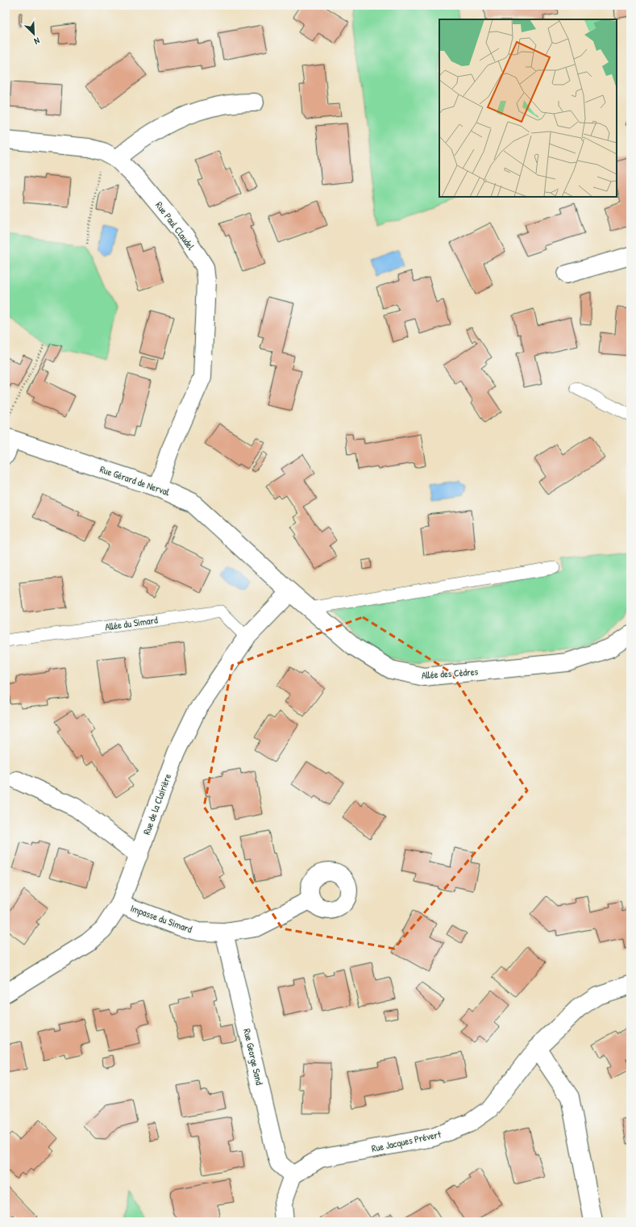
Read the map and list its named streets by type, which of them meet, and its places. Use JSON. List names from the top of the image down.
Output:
{
  "streets": {
    "street": [
      "Rue Paul Claudel",
      "Rue Gérard de Nerval",
      "Allée des Cèdres",
      "Rue de la Clairière",
      "Impasse du Simard",
      "Rue George Sand",
      "Rue Jacques Prévert"
    ],
    "lane": ["Allée du Simard"]
  },
  "crossings": [
    ["Rue Paul Claudel", "Rue Gérard de Nerval"],
    ["Rue Gérard de Nerval", "Allée des Cèdres"],
    ["Rue Gérard de Nerval", "Rue de la Clairière"],
    ["Allée du Simard", "Rue de la Clairière"],
    ["Allée des Cèdres", "Rue de la Clairière"],
    ["Rue de la Clairière", "Impasse du Simard"],
    ["Impasse du Simard", "Rue George Sand"],
    ["Rue George Sand", "Rue Jacques Prévert"]
  ],
  "north": "bottom right"
}
